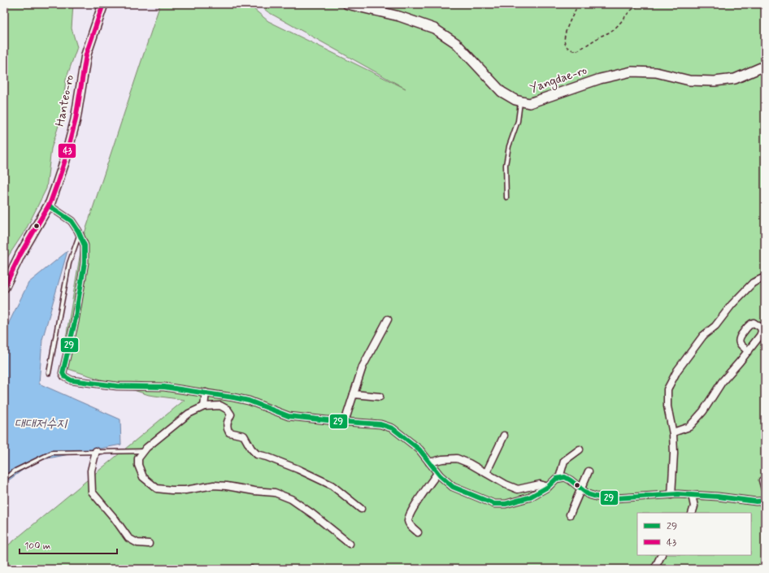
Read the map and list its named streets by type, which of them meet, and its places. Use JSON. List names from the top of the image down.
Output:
{
  "streets": {
    "street": ["Yangdae-ro", "Hanteo-ro"]
  },
  "water": ["대대저수지"],
  "lines": ["transit line 43", "transit line 29"],
  "legend": ["29", "43"],
  "scale_bar": "100 m"
}
